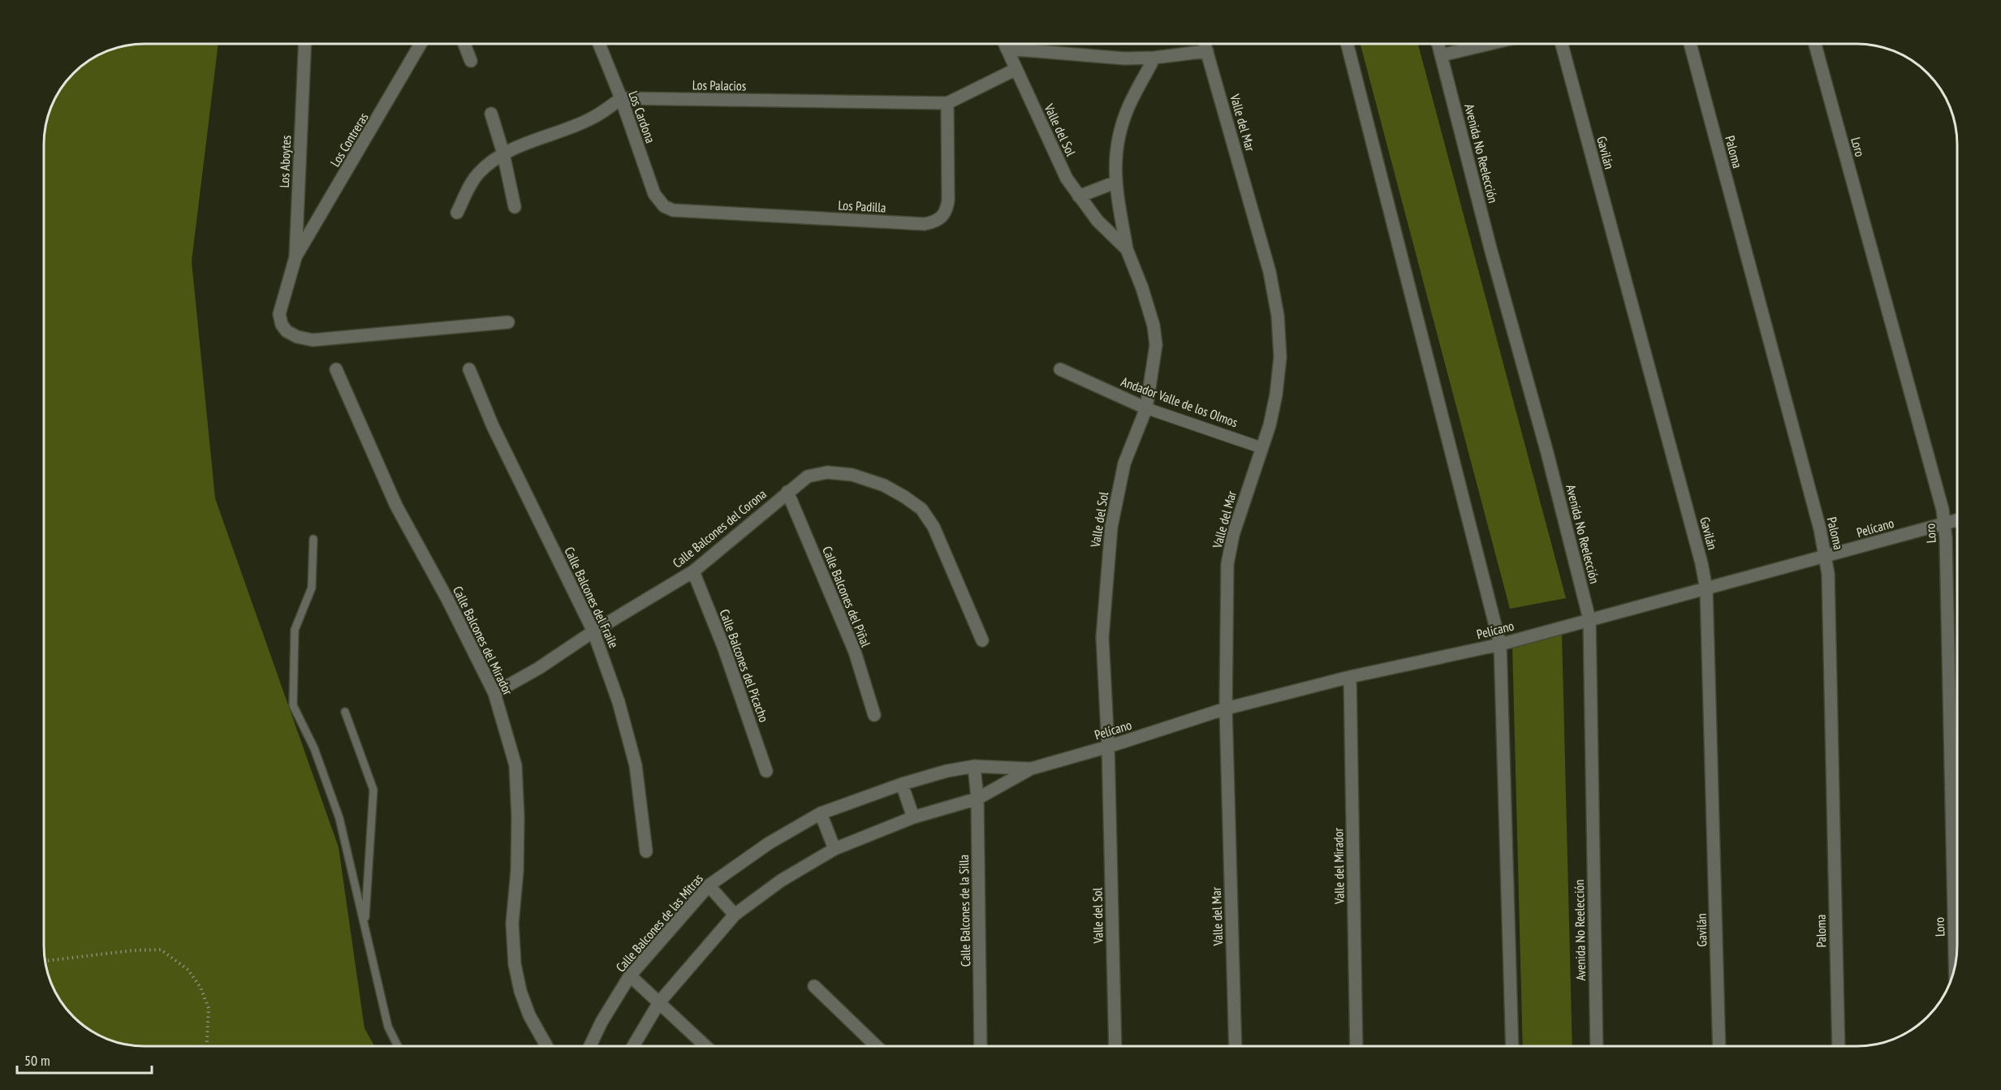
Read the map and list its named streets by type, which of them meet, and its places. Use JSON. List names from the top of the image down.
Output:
{
  "streets": {
    "street": [
      "Los Palacios",
      "Los Cardona",
      "Valle del Mar",
      "Valle del Sol",
      "Los Contreras",
      "Loro",
      "Paloma",
      "Gavilán",
      "Avenida No Reelección",
      "Los Aboytes",
      "Los Padilla",
      "Andador Valle de los Olmos",
      "Pelícano",
      "Calle Balcones del Corona",
      "Calle Balcones del Piñal",
      "Calle Balcones del Fraile",
      "Calle Balcones del Mirador",
      "Calle Balcones del Picacho",
      "Valle del Mirador",
      "Calle Balcones de la Silla",
      "Calle Balcones de las Mitras"
    ]
  },
  "crossings": [
    ["Los Palacios", "Los Cardona"],
    ["Los Palacios", "Valle del Sol"],
    ["Los Palacios", "Los Padilla"],
    ["Los Cardona", "Los Padilla"],
    ["Valle del Mar", "Andador Valle de los Olmos"],
    ["Valle del Mar", "Pelícano"],
    ["Valle del Sol", "Andador Valle de los Olmos"],
    ["Valle del Sol", "Pelícano"],
    ["Los Contreras", "Los Aboytes"],
    ["Loro", "Pelícano"],
    ["Paloma", "Pelícano"],
    ["Gavilán", "Pelícano"],
    ["Avenida No Reelección", "Pelícano"],
    ["Pelícano", "Valle del Mirador"],
    ["Pelícano", "Calle Balcones de la Silla"],
    ["Pelícano", "Calle Balcones de las Mitras"],
    ["Calle Balcones del Corona", "Calle Balcones del Piñal"],
    ["Calle Balcones del Corona", "Calle Balcones del Fraile"],
    ["Calle Balcones del Corona", "Calle Balcones del Mirador"],
    ["Calle Balcones del Corona", "Calle Balcones del Picacho"],
    ["Calle Balcones de la Silla", "Calle Balcones de las Mitras"]
  ],
  "scale_bar": "50 m"
}
